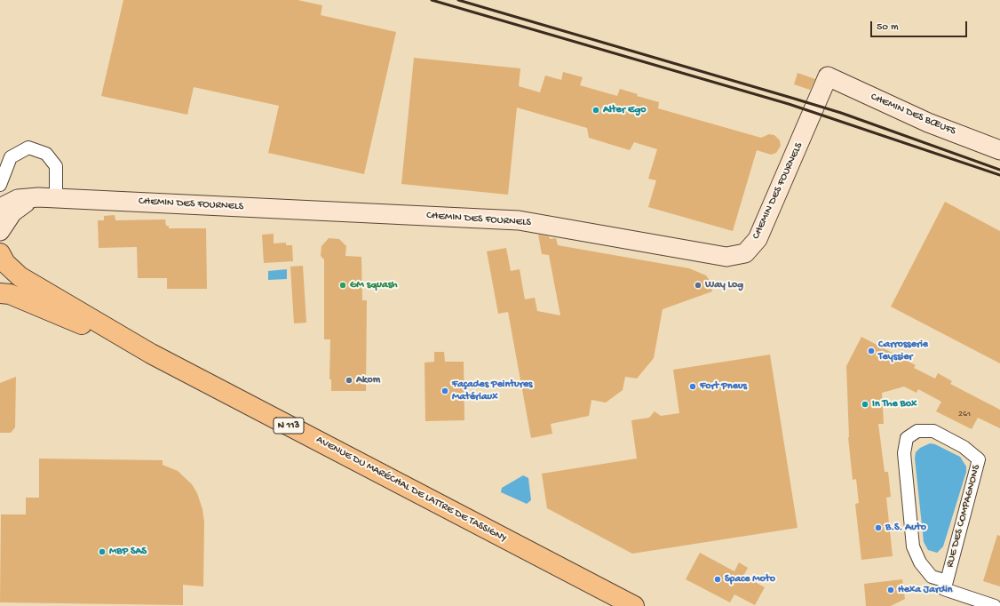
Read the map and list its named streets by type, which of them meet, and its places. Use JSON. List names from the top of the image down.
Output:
{
  "streets": {
    "main road": ["N 113", "AVENUE DU MARÉCHAL DE LATTRE DE TASSIGNY"],
    "street": ["CHEMIN DES BŒUFS", "CHEMIN DES FOURNELS", "RUE DES COMPAGNONS"]
  },
  "crossings": [
    ["CHEMIN DES BŒUFS", "CHEMIN DES FOURNELS"]
  ],
  "places": [
    "Alter Ego",
    "GM squash",
    "Way Log",
    "Carrosserie Teyssier",
    "Akom",
    "Fort Pneus",
    "Façades Peintures Matériaux",
    "In The Box",
    "B.S. Auto",
    "MBP SAS",
    "Space Moto",
    "Hexa Jardin"
  ],
  "house_numbers": ["261"],
  "scale_bar": "50 m"
}
